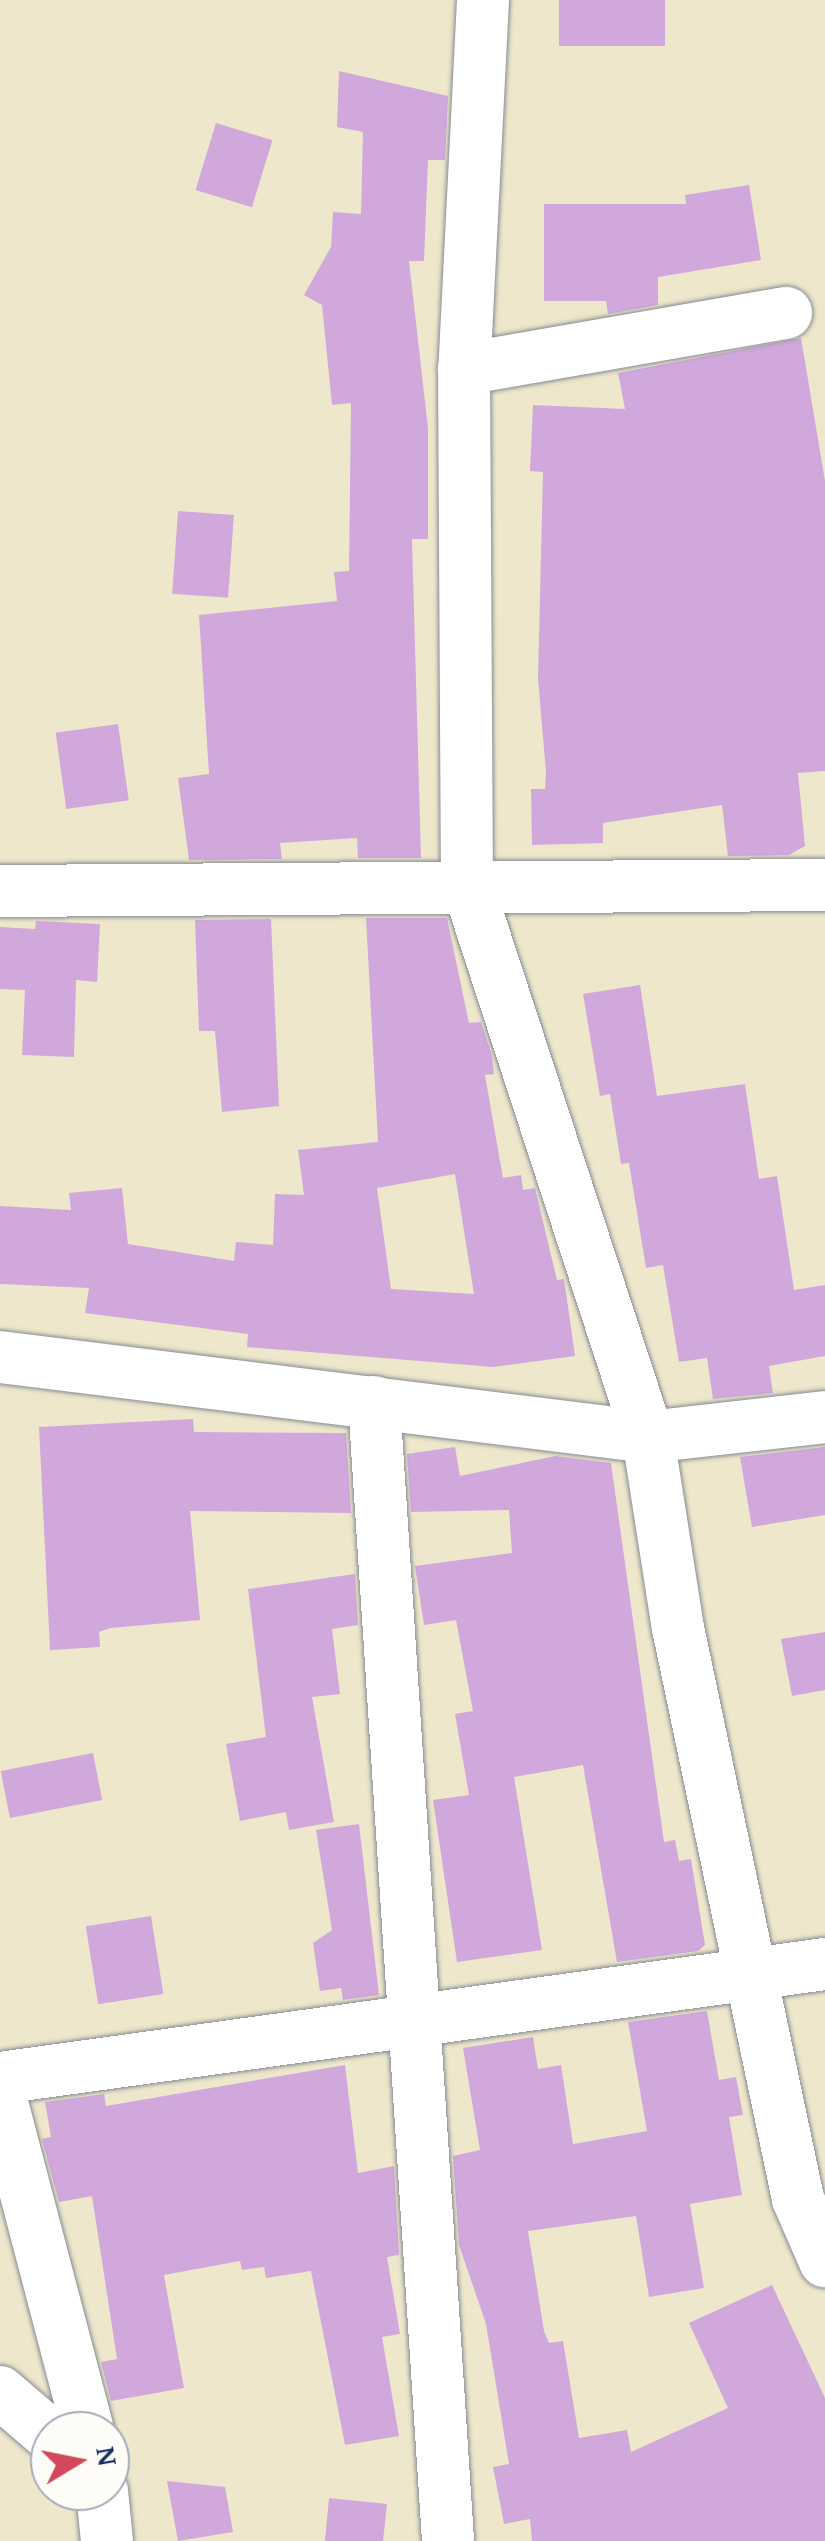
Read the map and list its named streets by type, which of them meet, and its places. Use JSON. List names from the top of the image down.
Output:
{
  "north": "right"
}
